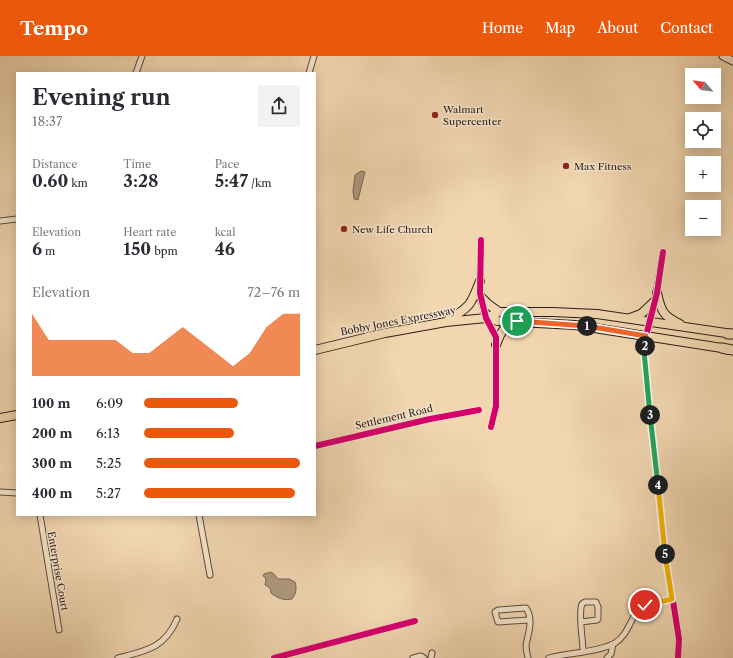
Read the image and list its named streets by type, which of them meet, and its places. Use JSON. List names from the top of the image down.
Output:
{
  "streets": {
    "highway": ["Bobby Jones Expressway"],
    "street": ["Settlement Road", "Enterprise Court"]
  },
  "places": ["Walmart Supercenter", "Max Fitness", "New Life Church"],
  "north": "top left",
  "page": {
    "header": "Tempo",
    "nav": [
      "Home",
      "Map",
      "About",
      "Contact"
    ],
    "map_buttons": ["+", "−"],
    "heading": ["Evening run", "18:37"],
    "stats": [
      ["Distance", "0.60 km"],
      ["Time", "3:28"],
      ["Pace", "5:47 /km"],
      ["Elevation", "6 m"],
      ["Heart rate", "150 bpm"],
      ["kcal", "46"]
    ],
    "chart": ["Elevation", "72–76 m"],
    "pins": [
      "1",
      "2",
      "3",
      "4",
      "5"
    ],
    "list": [
      {
        "name": "100 m",
        "note": "6:09"
      },
      {
        "name": "200 m",
        "note": "6:13"
      },
      {
        "name": "300 m",
        "note": "5:25"
      },
      {
        "name": "400 m",
        "note": "5:27"
      }
    ]
  }
}
